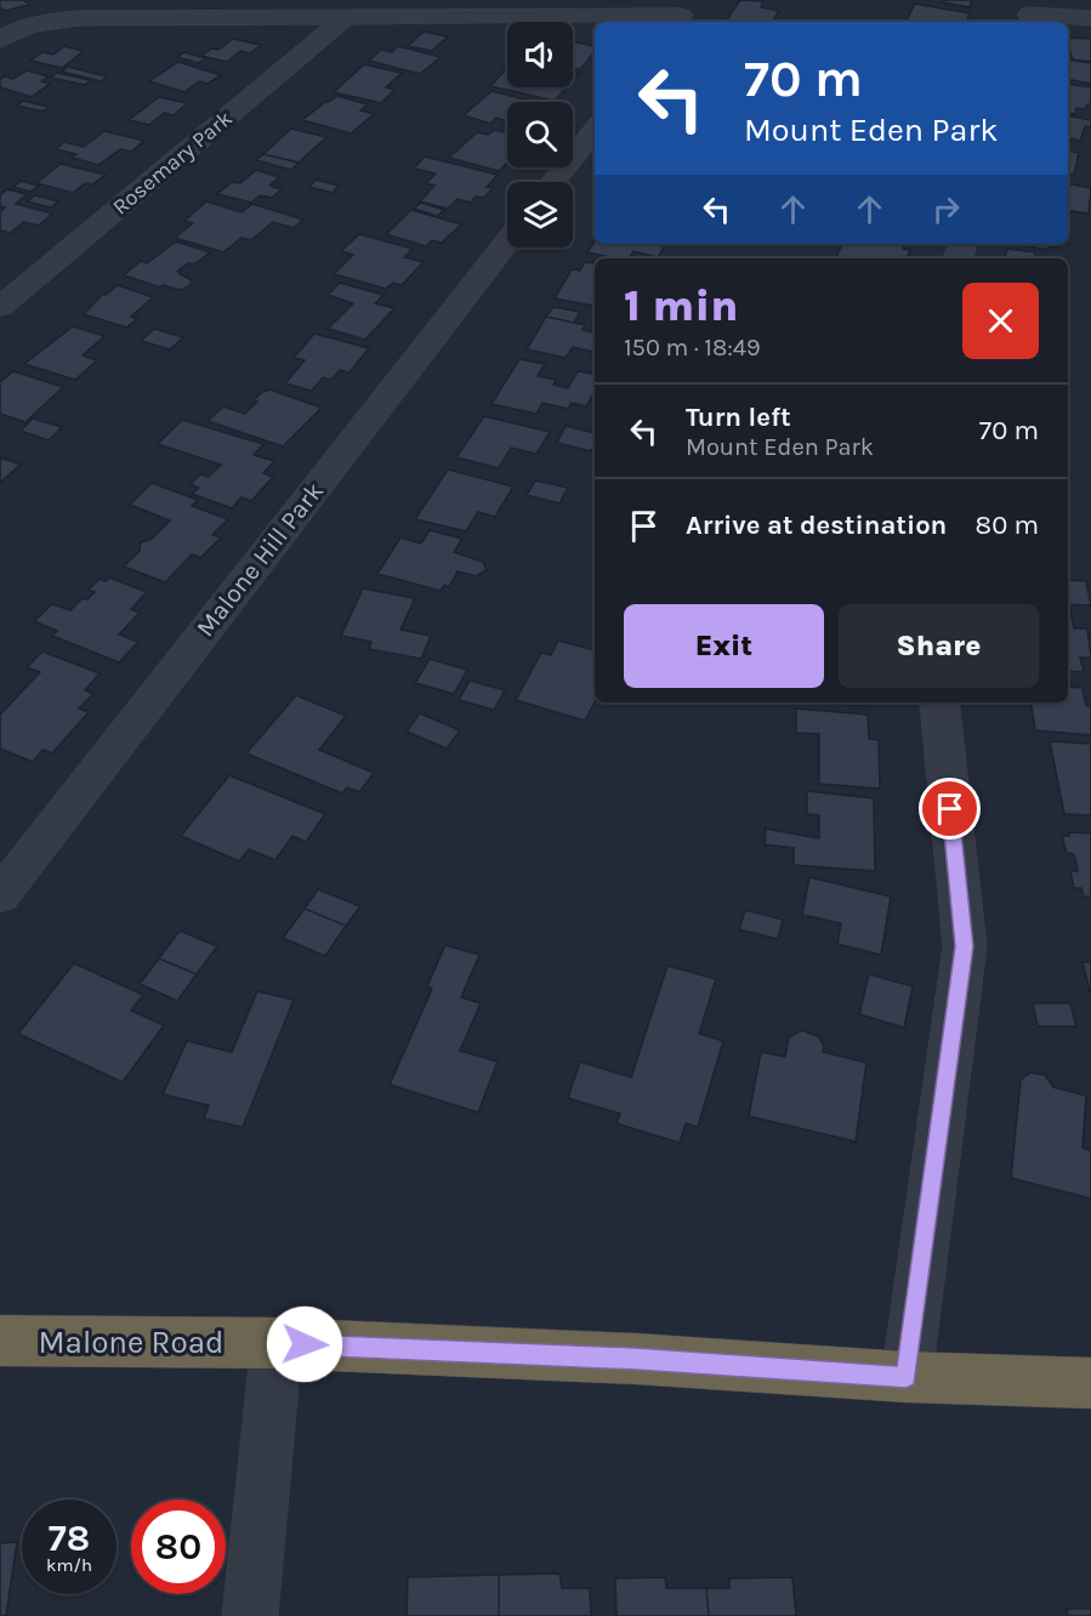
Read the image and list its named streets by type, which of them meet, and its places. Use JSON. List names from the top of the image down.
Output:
{
  "streets": {
    "highway": ["Malone Road"],
    "street": ["Rosemary Park", "Malone Hill Park"]
  },
  "page": {
    "turn": ["70 m", "Mount Eden Park"],
    "heading": ["1 min", "150 m · 18:49"],
    "list": [
      {
        "name": "Turn left",
        "note": "Mount Eden Park",
        "value": "70 m"
      },
      {
        "name": "Arrive at destination",
        "value": "80 m"
      }
    ],
    "buttons": ["Exit", "Share"],
    "speed": "78 km/h",
    "limit": "80"
  }
}
